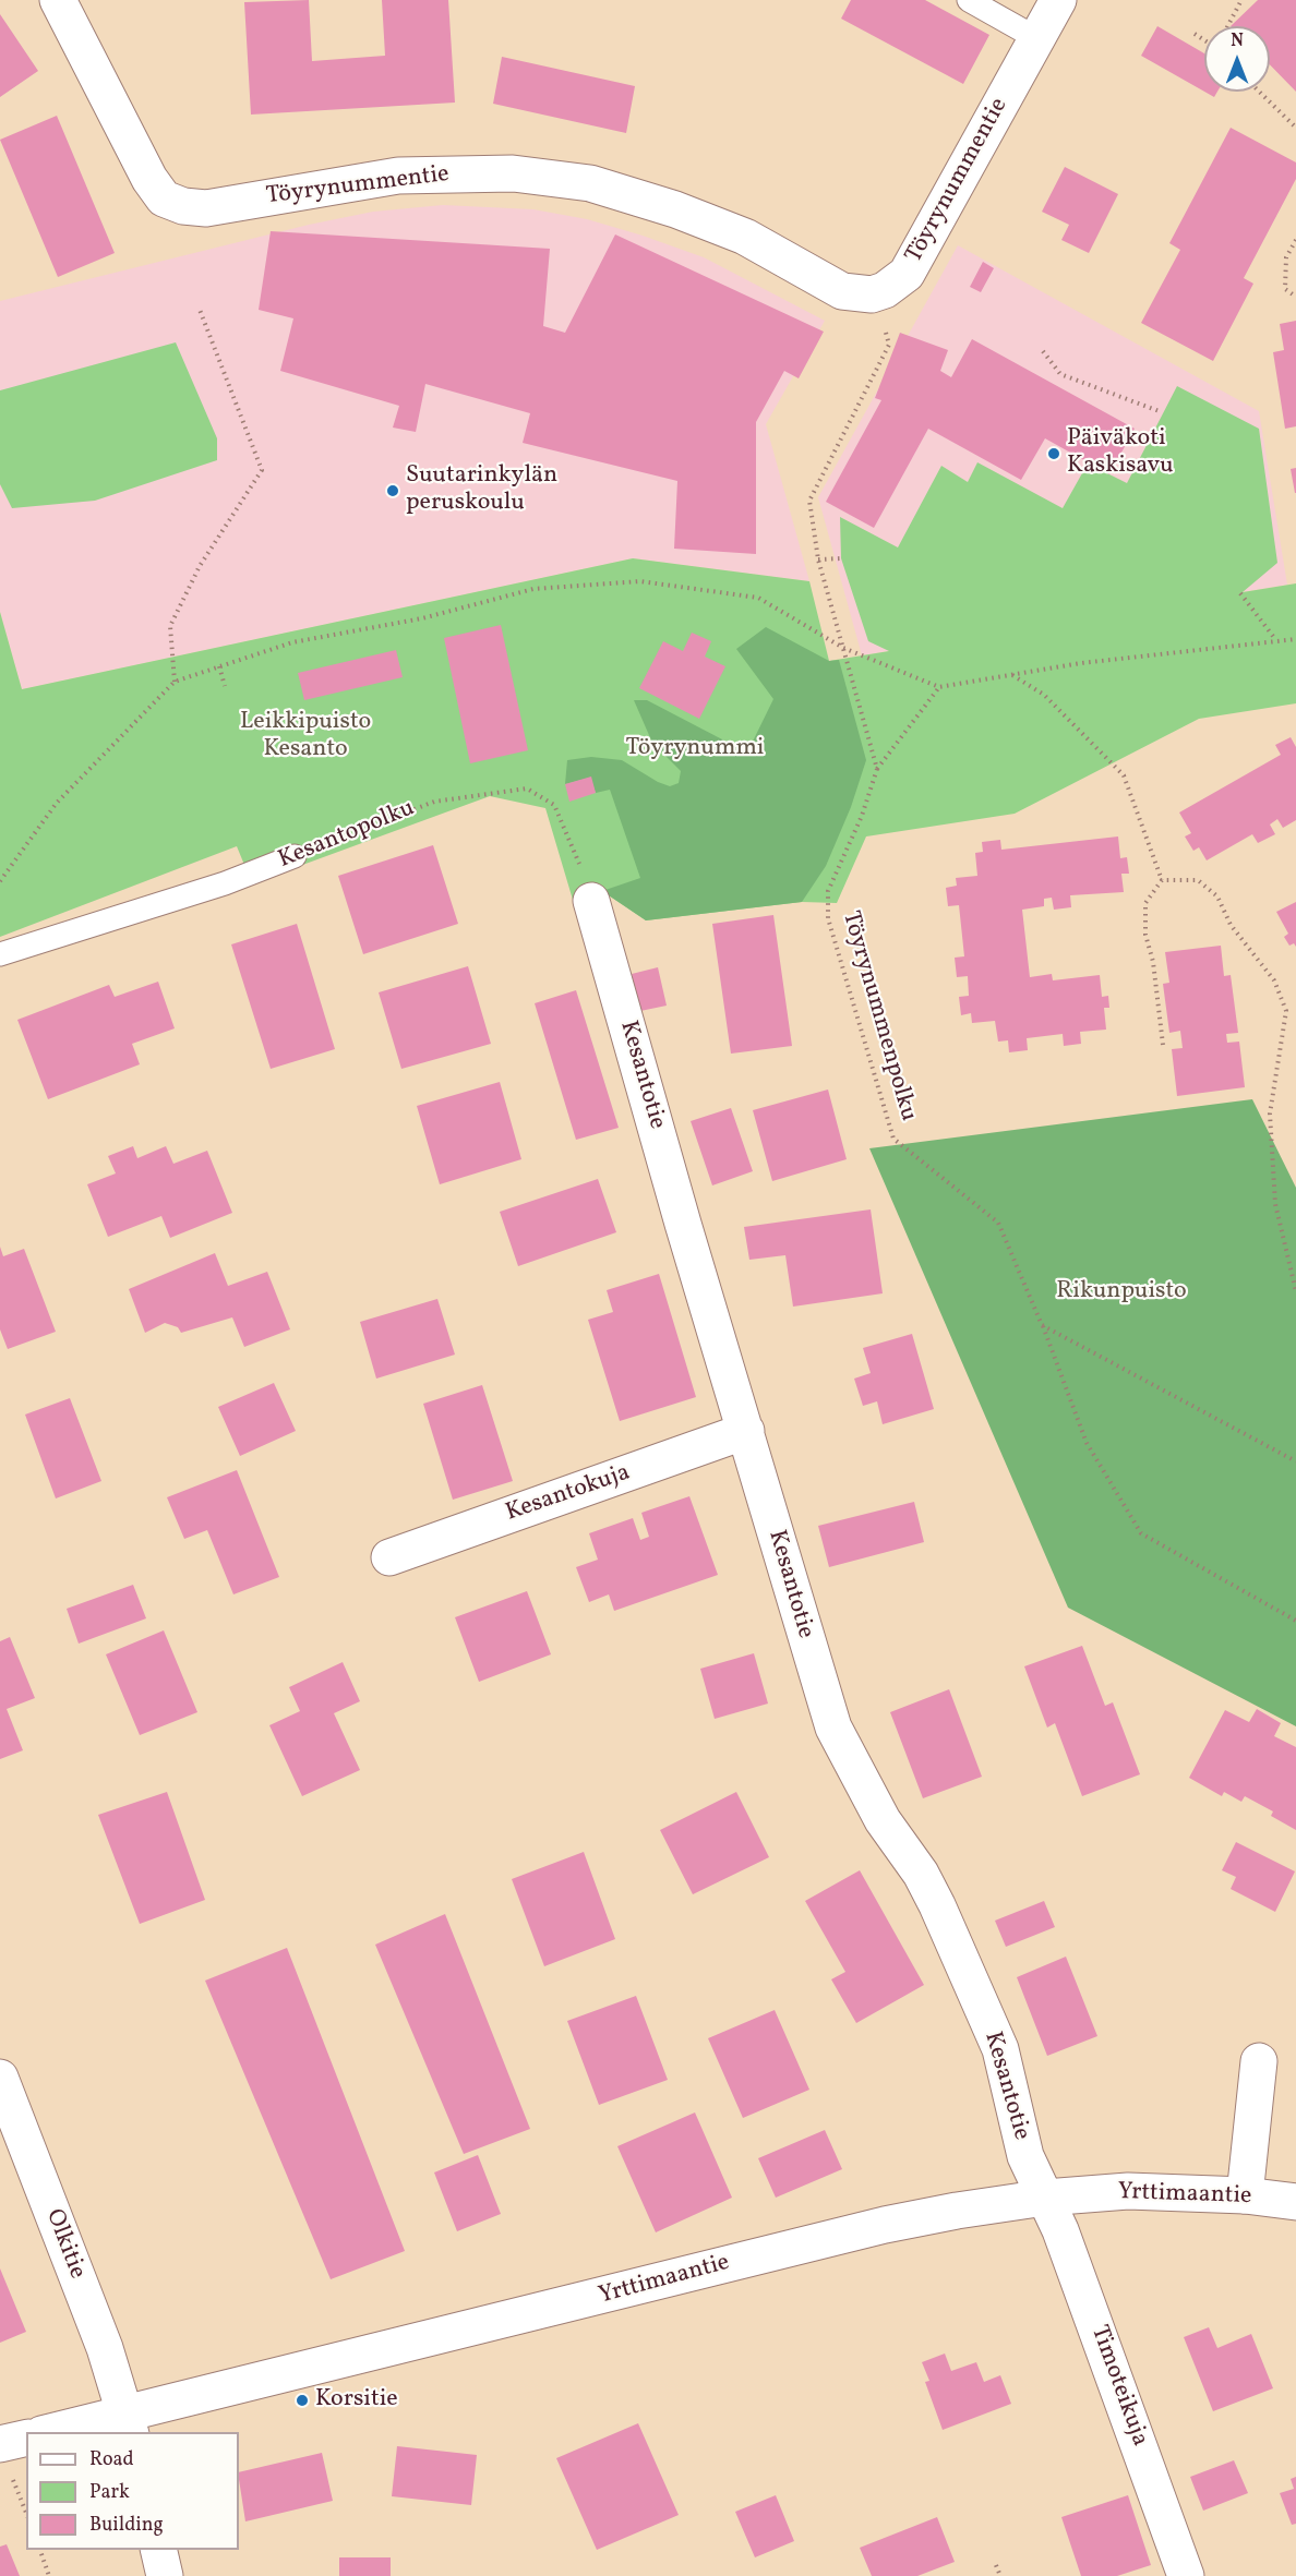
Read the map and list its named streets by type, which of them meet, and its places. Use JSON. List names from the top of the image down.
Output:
{
  "streets": {
    "street": [
      "Töyrynummentie",
      "Kesantotie",
      "Kesantokuja",
      "Yrttimaantie",
      "Olkitie",
      "Timoteikuja"
    ],
    "lane": ["Kesantopolku"],
    "path": ["Töyrynummenpolku"]
  },
  "crossings": [
    ["Kesantopolku", "Kesantotie"],
    ["Kesantotie", "Kesantokuja"],
    ["Kesantotie", "Yrttimaantie"],
    ["Kesantotie", "Timoteikuja"],
    ["Yrttimaantie", "Olkitie"],
    ["Yrttimaantie", "Timoteikuja"]
  ],
  "parks": ["Leikkipuisto Kesanto", "Töyrynummi", "Rikunpuisto"],
  "places": ["Päiväkoti Kaskisavu", "Suutarinkylän peruskoulu", "Korsitie"],
  "legend": ["Road", "Park", "Building"],
  "north": "top"
}
